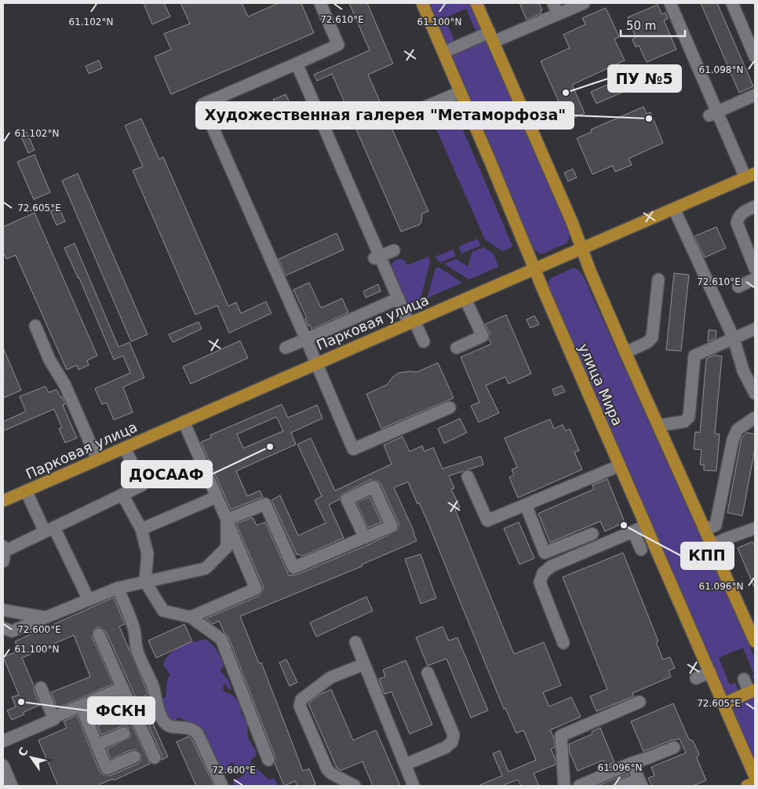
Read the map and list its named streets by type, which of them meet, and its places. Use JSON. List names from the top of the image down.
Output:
{
  "streets": {
    "main road": ["Парковая улица", "улица Мира"]
  },
  "crossings": [
    ["Парковая улица", "улица Мира"]
  ],
  "places": [
    "ПУ №5",
    "Художественная галерея \"Метаморфоза\"",
    "ДОСААФ",
    "КПП",
    "ФСКН"
  ],
  "scale_bar": "50 m",
  "north": "top left",
  "coordinates": [
    "72.610°E",
    "61.102°N",
    "61.100°N",
    "61.098°N",
    "72.605°E",
    "61.096°N",
    "72.600°E"
  ]
}
